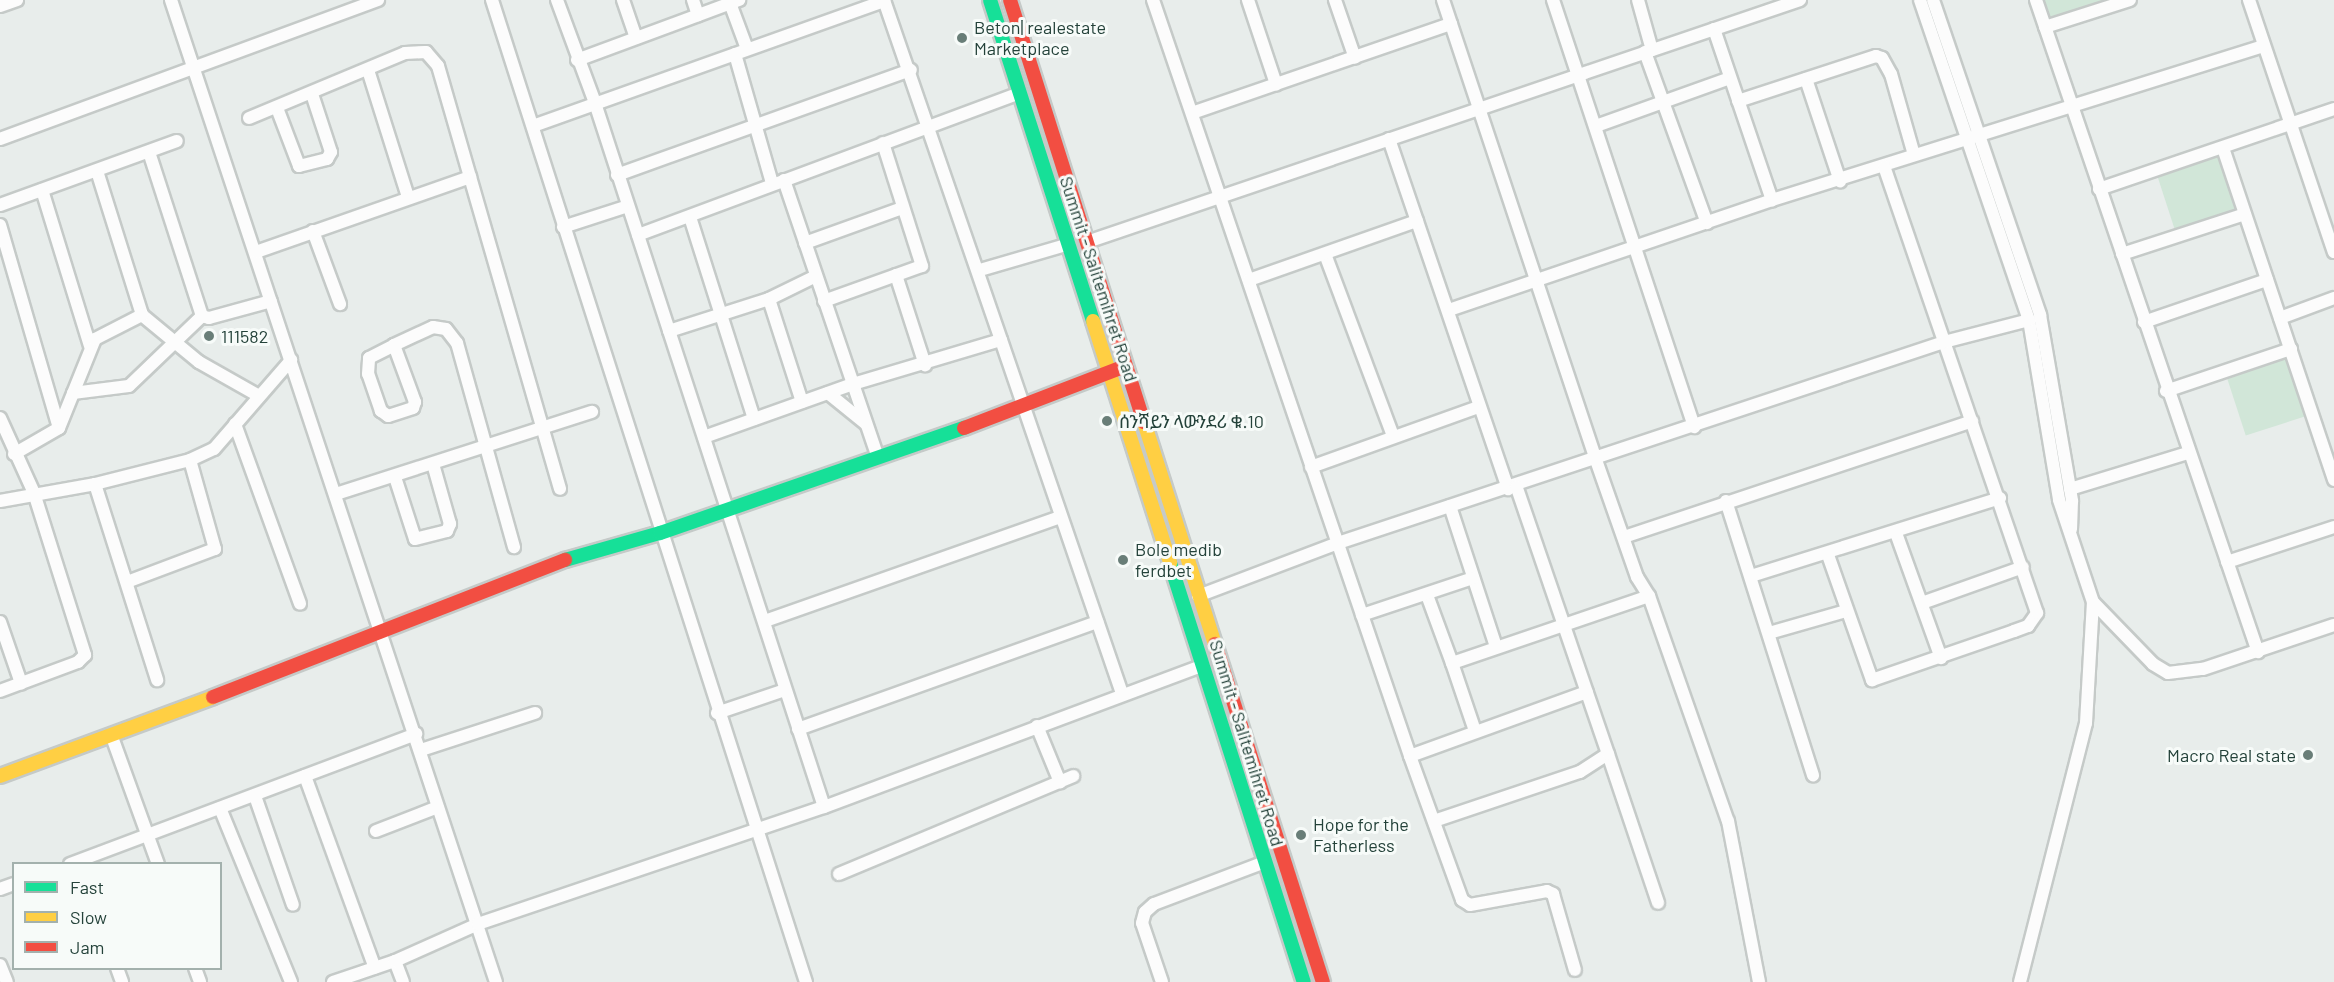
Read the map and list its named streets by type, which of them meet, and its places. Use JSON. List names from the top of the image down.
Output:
{
  "streets": {
    "main road": ["Summit - Salitemihret Road"]
  },
  "places": [
    "Beton| realestate Marketplace",
    "111582",
    "ሰንሻይን ላውንደሪ ቁ.10",
    "Bole medib ferdbet",
    "Macro Real state",
    "Hope for the Fatherless"
  ],
  "legend": ["Fast", "Slow", "Jam"]
}
